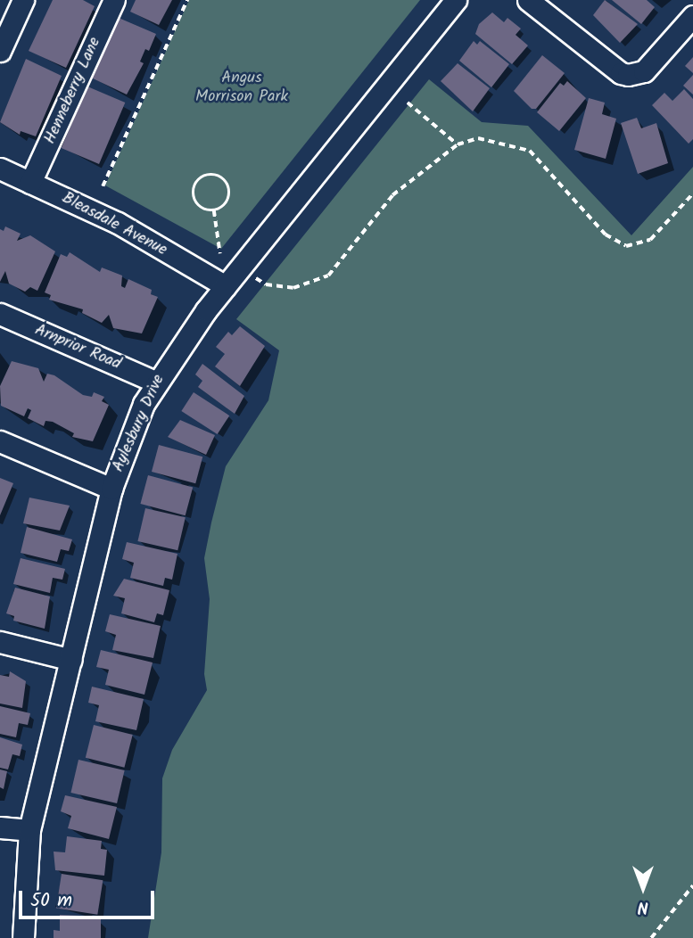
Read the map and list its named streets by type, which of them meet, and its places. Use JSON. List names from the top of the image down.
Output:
{
  "streets": {
    "street": [
      "Henneberry Lane",
      "Bleasdale Avenue",
      "Arnprior Road",
      "Aylesbury Drive"
    ]
  },
  "crossings": [
    ["Henneberry Lane", "Bleasdale Avenue"],
    ["Bleasdale Avenue", "Aylesbury Drive"],
    ["Arnprior Road", "Aylesbury Drive"]
  ],
  "parks": ["Angus Morrison Park"],
  "scale_bar": "50 m",
  "north": "bottom"
}
